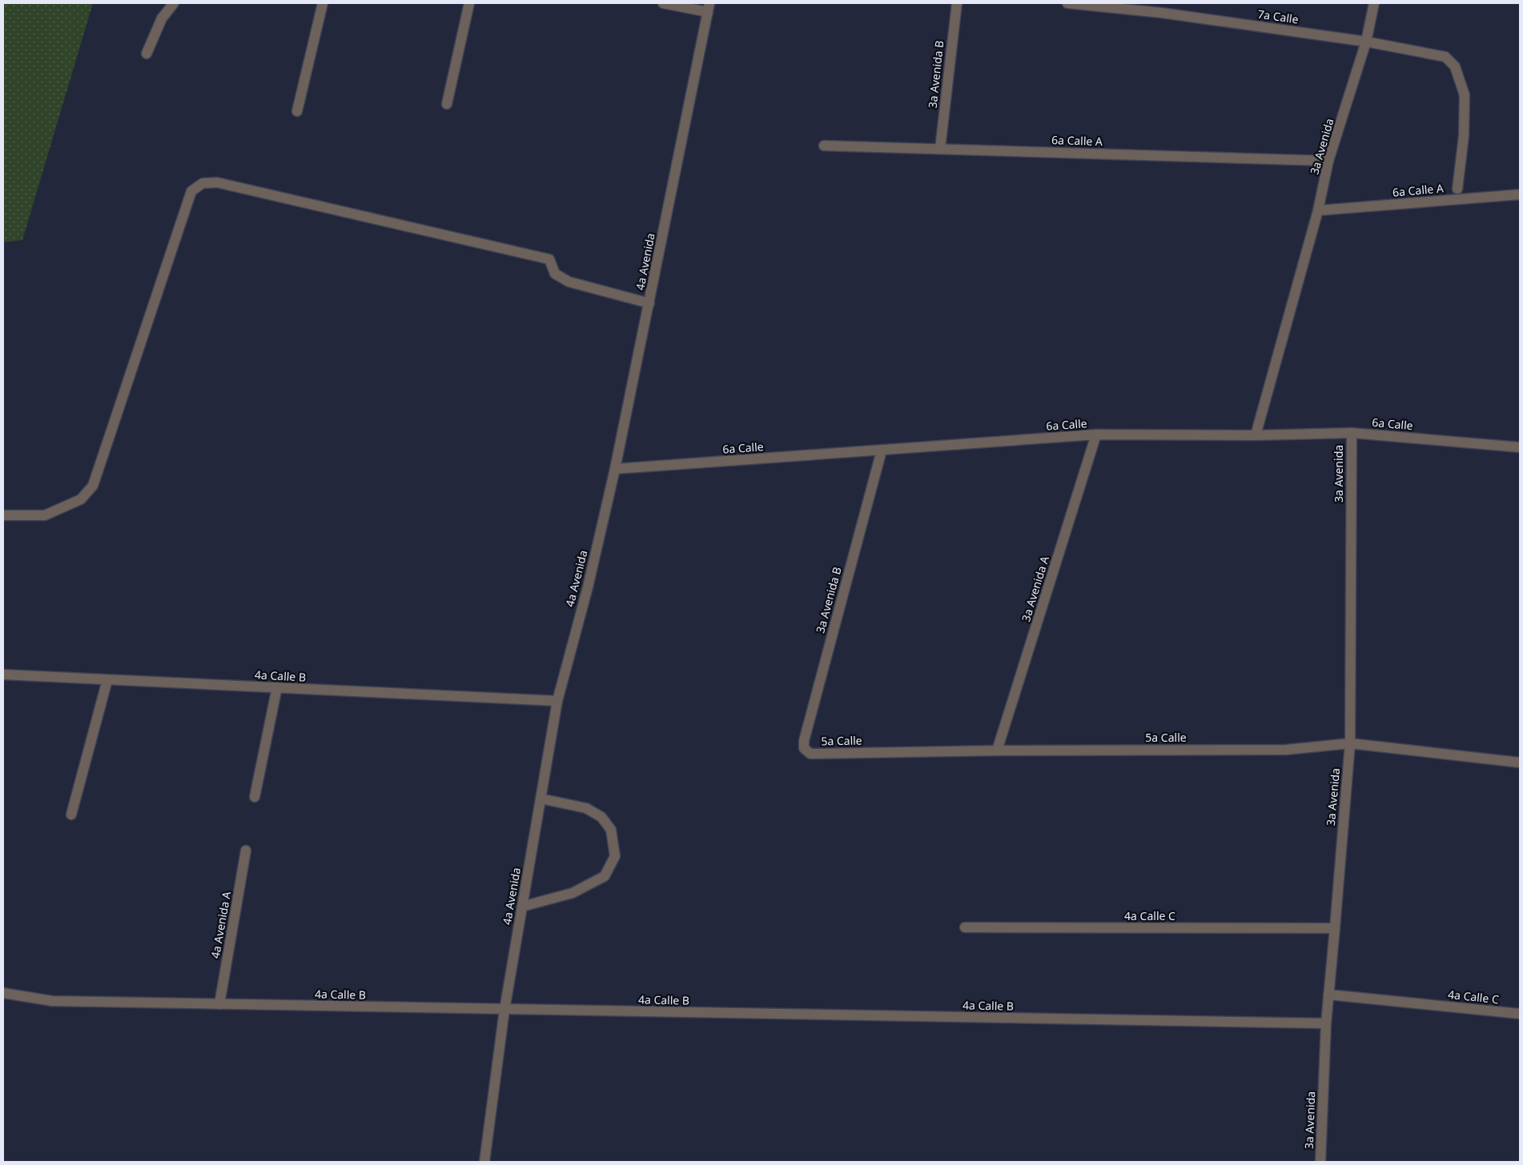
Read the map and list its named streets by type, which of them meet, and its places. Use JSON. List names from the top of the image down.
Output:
{
  "streets": {
    "street": [
      "7a Calle",
      "3a Avenida B",
      "6a Calle A",
      "3a Avenida",
      "4a Avenida",
      "6a Calle",
      "3a Avenida A",
      "4a Calle B",
      "5a Calle",
      "4a Calle C",
      "4a Avenida A"
    ]
  },
  "crossings": [
    ["7a Calle", "3a Avenida"],
    ["3a Avenida B", "6a Calle A"],
    ["3a Avenida B", "6a Calle"],
    ["3a Avenida B", "5a Calle"],
    ["6a Calle A", "3a Avenida"],
    ["3a Avenida", "6a Calle"],
    ["3a Avenida", "4a Calle B"],
    ["3a Avenida", "5a Calle"],
    ["3a Avenida", "4a Calle C"],
    ["4a Avenida", "6a Calle"],
    ["4a Avenida", "4a Calle B"],
    ["6a Calle", "3a Avenida A"],
    ["3a Avenida A", "5a Calle"],
    ["4a Calle B", "4a Avenida A"]
  ]
}
